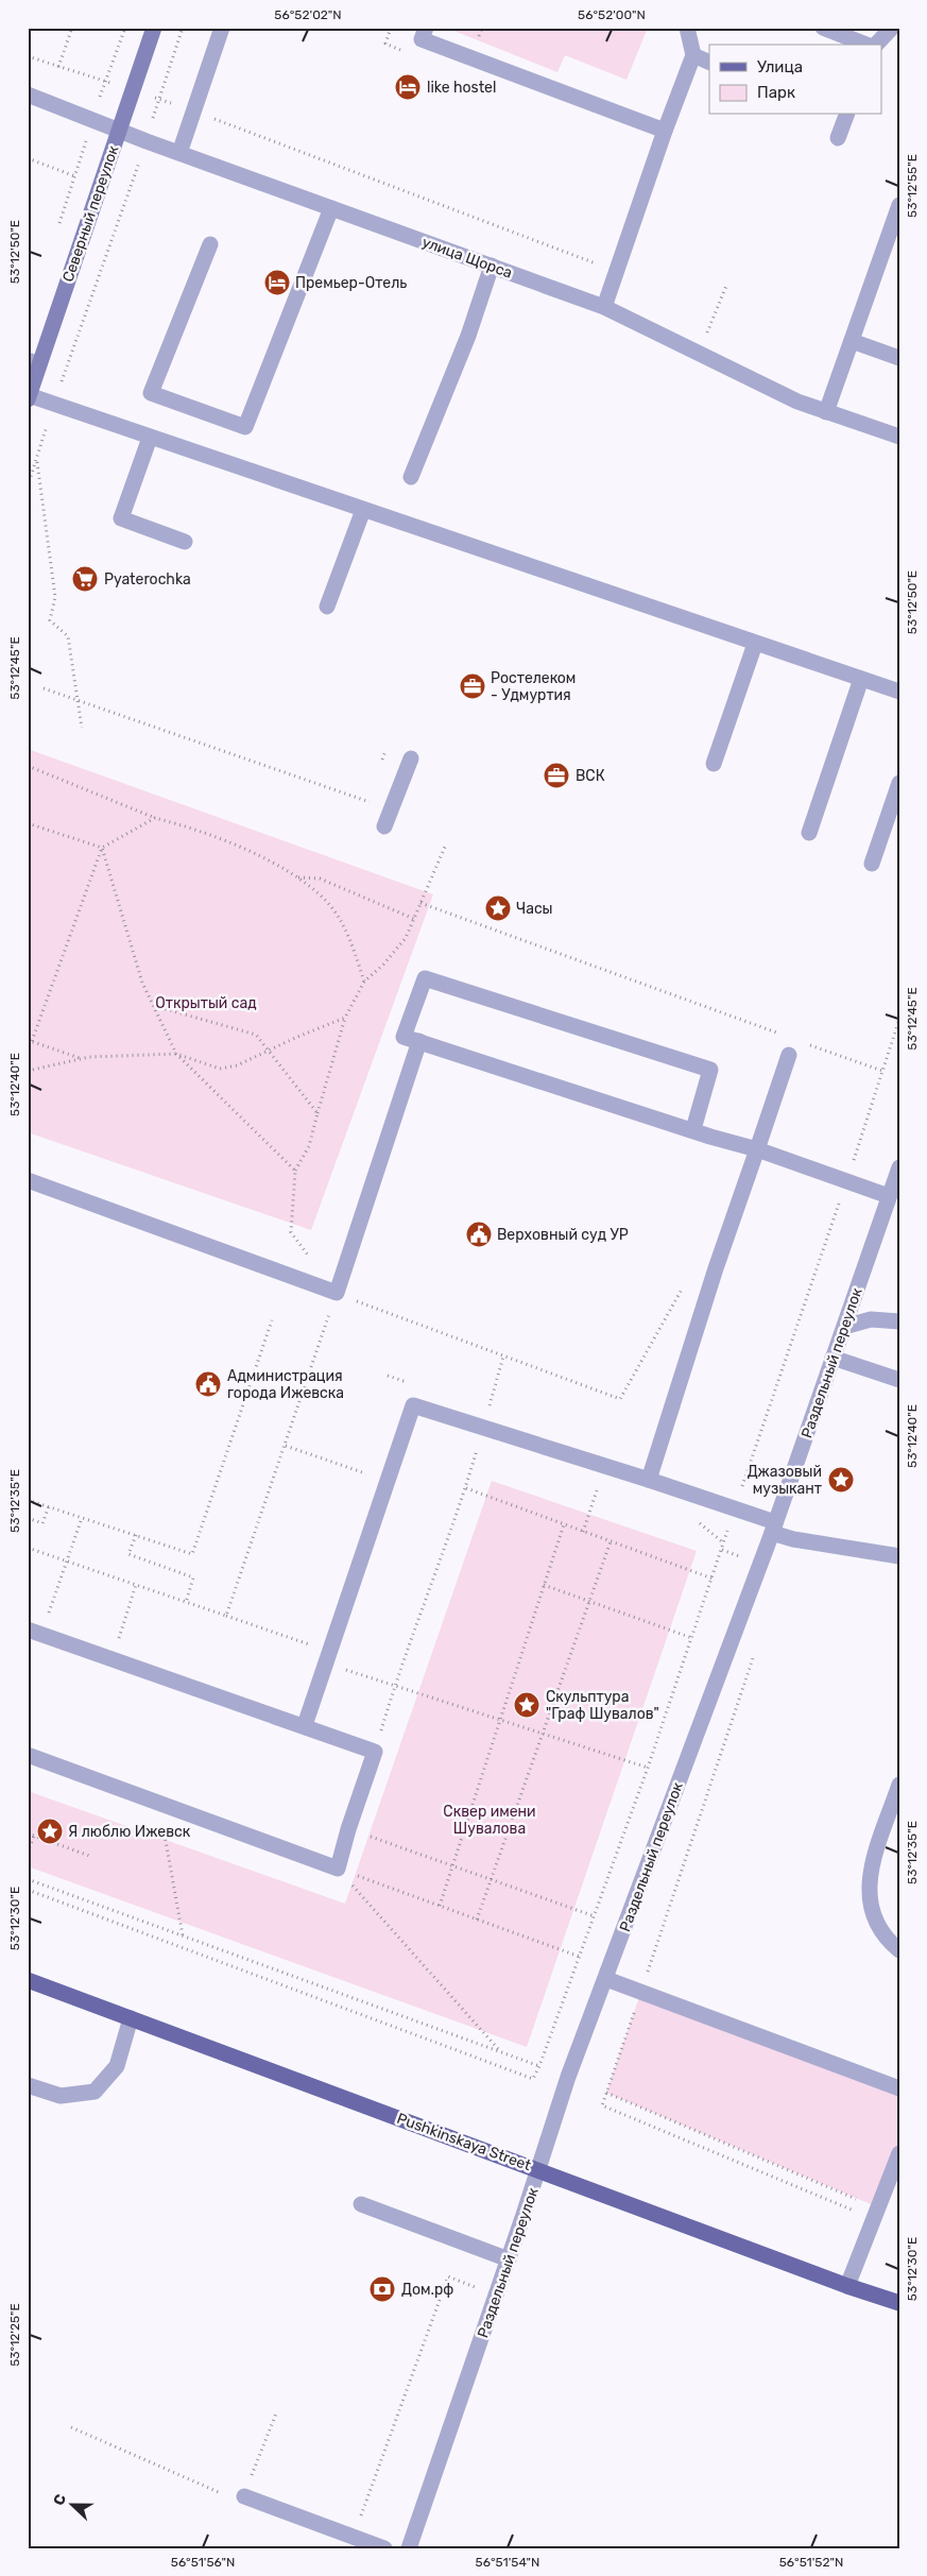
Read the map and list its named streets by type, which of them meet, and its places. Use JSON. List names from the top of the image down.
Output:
{
  "streets": {
    "main road": ["Pushkinskaya Street"],
    "street": ["Северный переулок", "улица Щорса", "Раздельный переулок"]
  },
  "crossings": [
    ["Северный переулок", "улица Щорса"],
    ["Раздельный переулок", "Pushkinskaya Street"]
  ],
  "parks": ["Открытый сад", "Сквер имени Шувалова"],
  "places": {
    "hotel": ["like hostel", "Премьер-Отель"],
    "supermarket": ["Pyaterochka"],
    "office": ["Ростелеком - Удмуртия", "ВСК"],
    "place": [
      "Часы",
      "Джазовый музыкант",
      "Скульптура \"Граф Шувалов\"",
      "Я люблю Ижевск"
    ],
    "public building": ["Верховный суд УР", "Администрация города Ижевска"],
    "bank": ["Дом.рф"]
  },
  "legend": ["Улица", "Парк"],
  "north": "left",
  "coordinates": [
    "56°52'02\"N",
    "56°52'00\"N",
    "53°12'55\"E",
    "53°12'50\"E",
    "53°12'45\"E",
    "53°12'40\"E",
    "53°12'35\"E",
    "53°12'30\"E",
    "53°12'25\"E",
    "56°51'56\"N",
    "56°51'54\"N",
    "56°51'52\"N"
  ]
}
